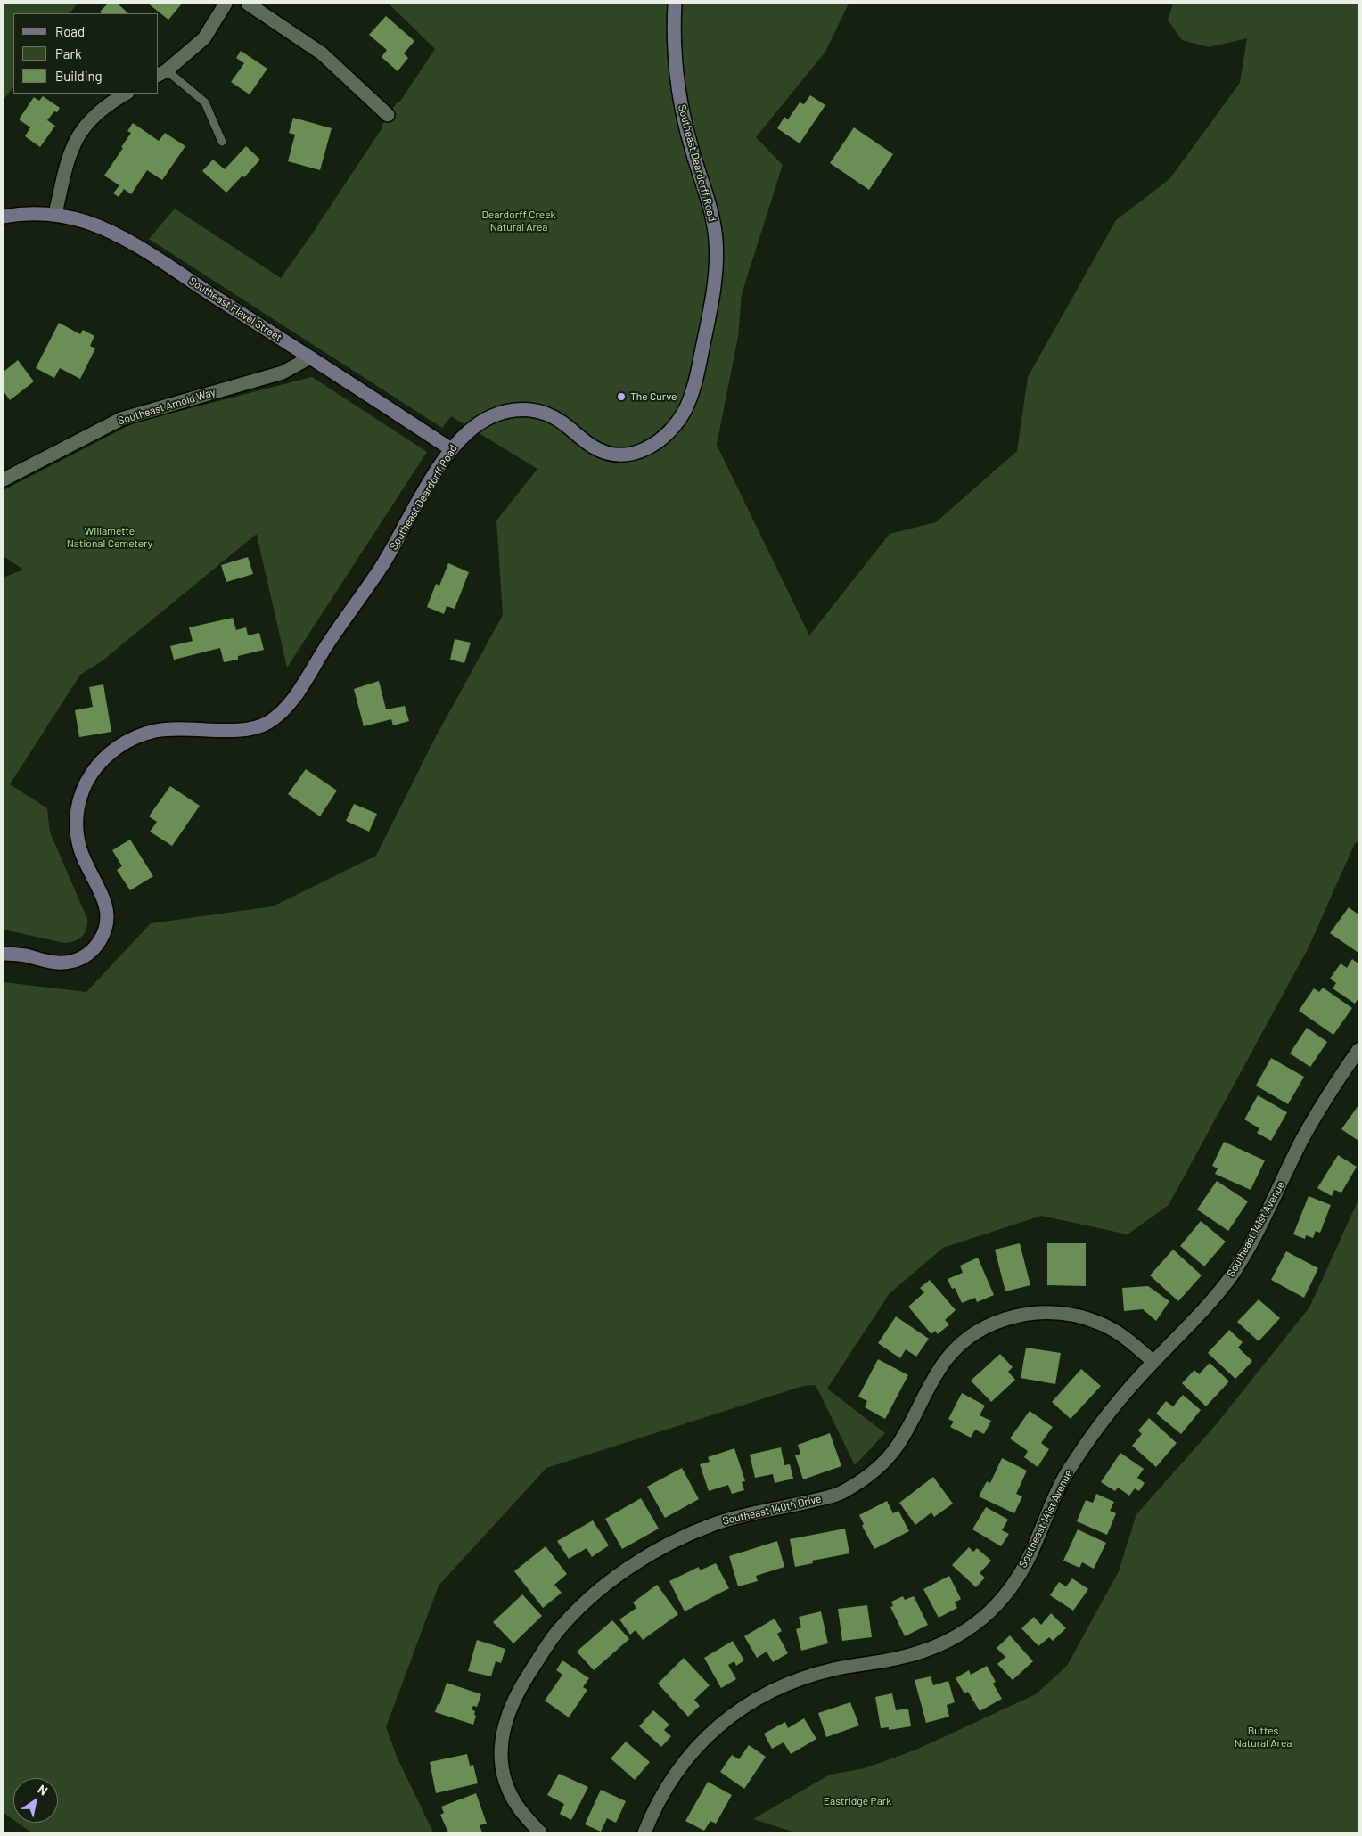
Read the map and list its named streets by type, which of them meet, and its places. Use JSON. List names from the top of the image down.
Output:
{
  "streets": {
    "street": [
      "Southeast Deardorff Road",
      "Southeast Flavel Street",
      "Southeast Arnold Way",
      "Southeast 141st Avenue",
      "Southeast 140th Drive"
    ]
  },
  "crossings": [
    ["Southeast Deardorff Road", "Southeast Flavel Street"],
    ["Southeast Flavel Street", "Southeast Arnold Way"],
    ["Southeast 141st Avenue", "Southeast 140th Drive"]
  ],
  "parks": [
    "Deardorff Creek Natural Area",
    "Willamette National Cemetery",
    "Buttes Natural Area",
    "Eastridge Park"
  ],
  "places": ["The Curve"],
  "legend": ["Road", "Park", "Building"],
  "north": "top right"
}
